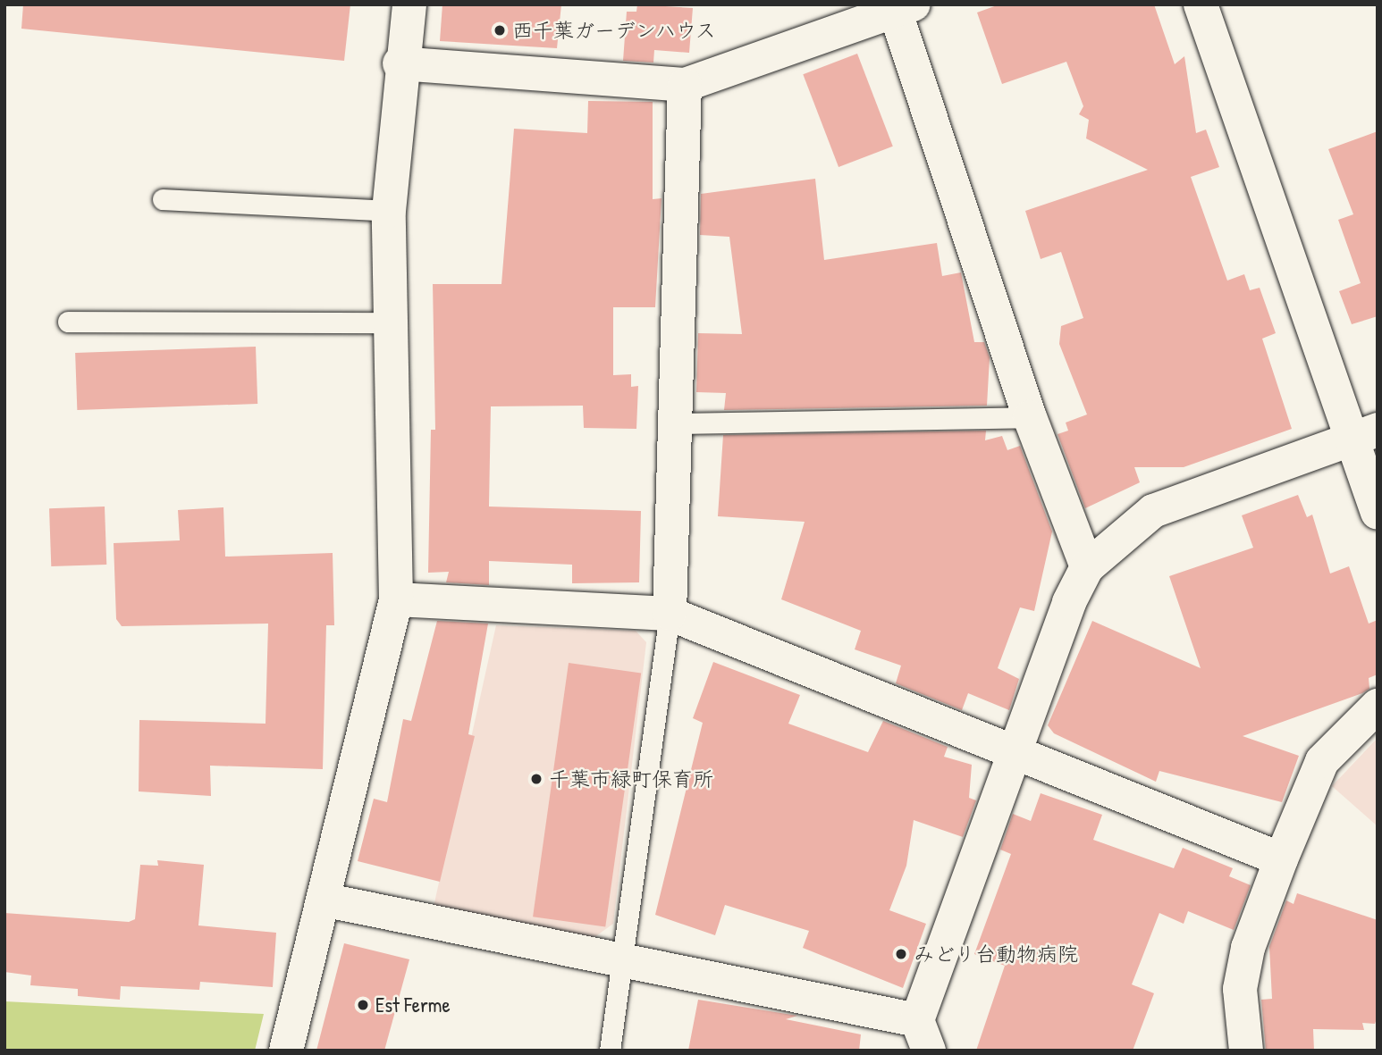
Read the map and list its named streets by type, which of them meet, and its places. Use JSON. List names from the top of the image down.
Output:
{
  "places": [
    "西千葉ガーデンハウス",
    "千葉市緑町保育所",
    "みどり台動物病院",
    "Est Ferme"
  ]
}
